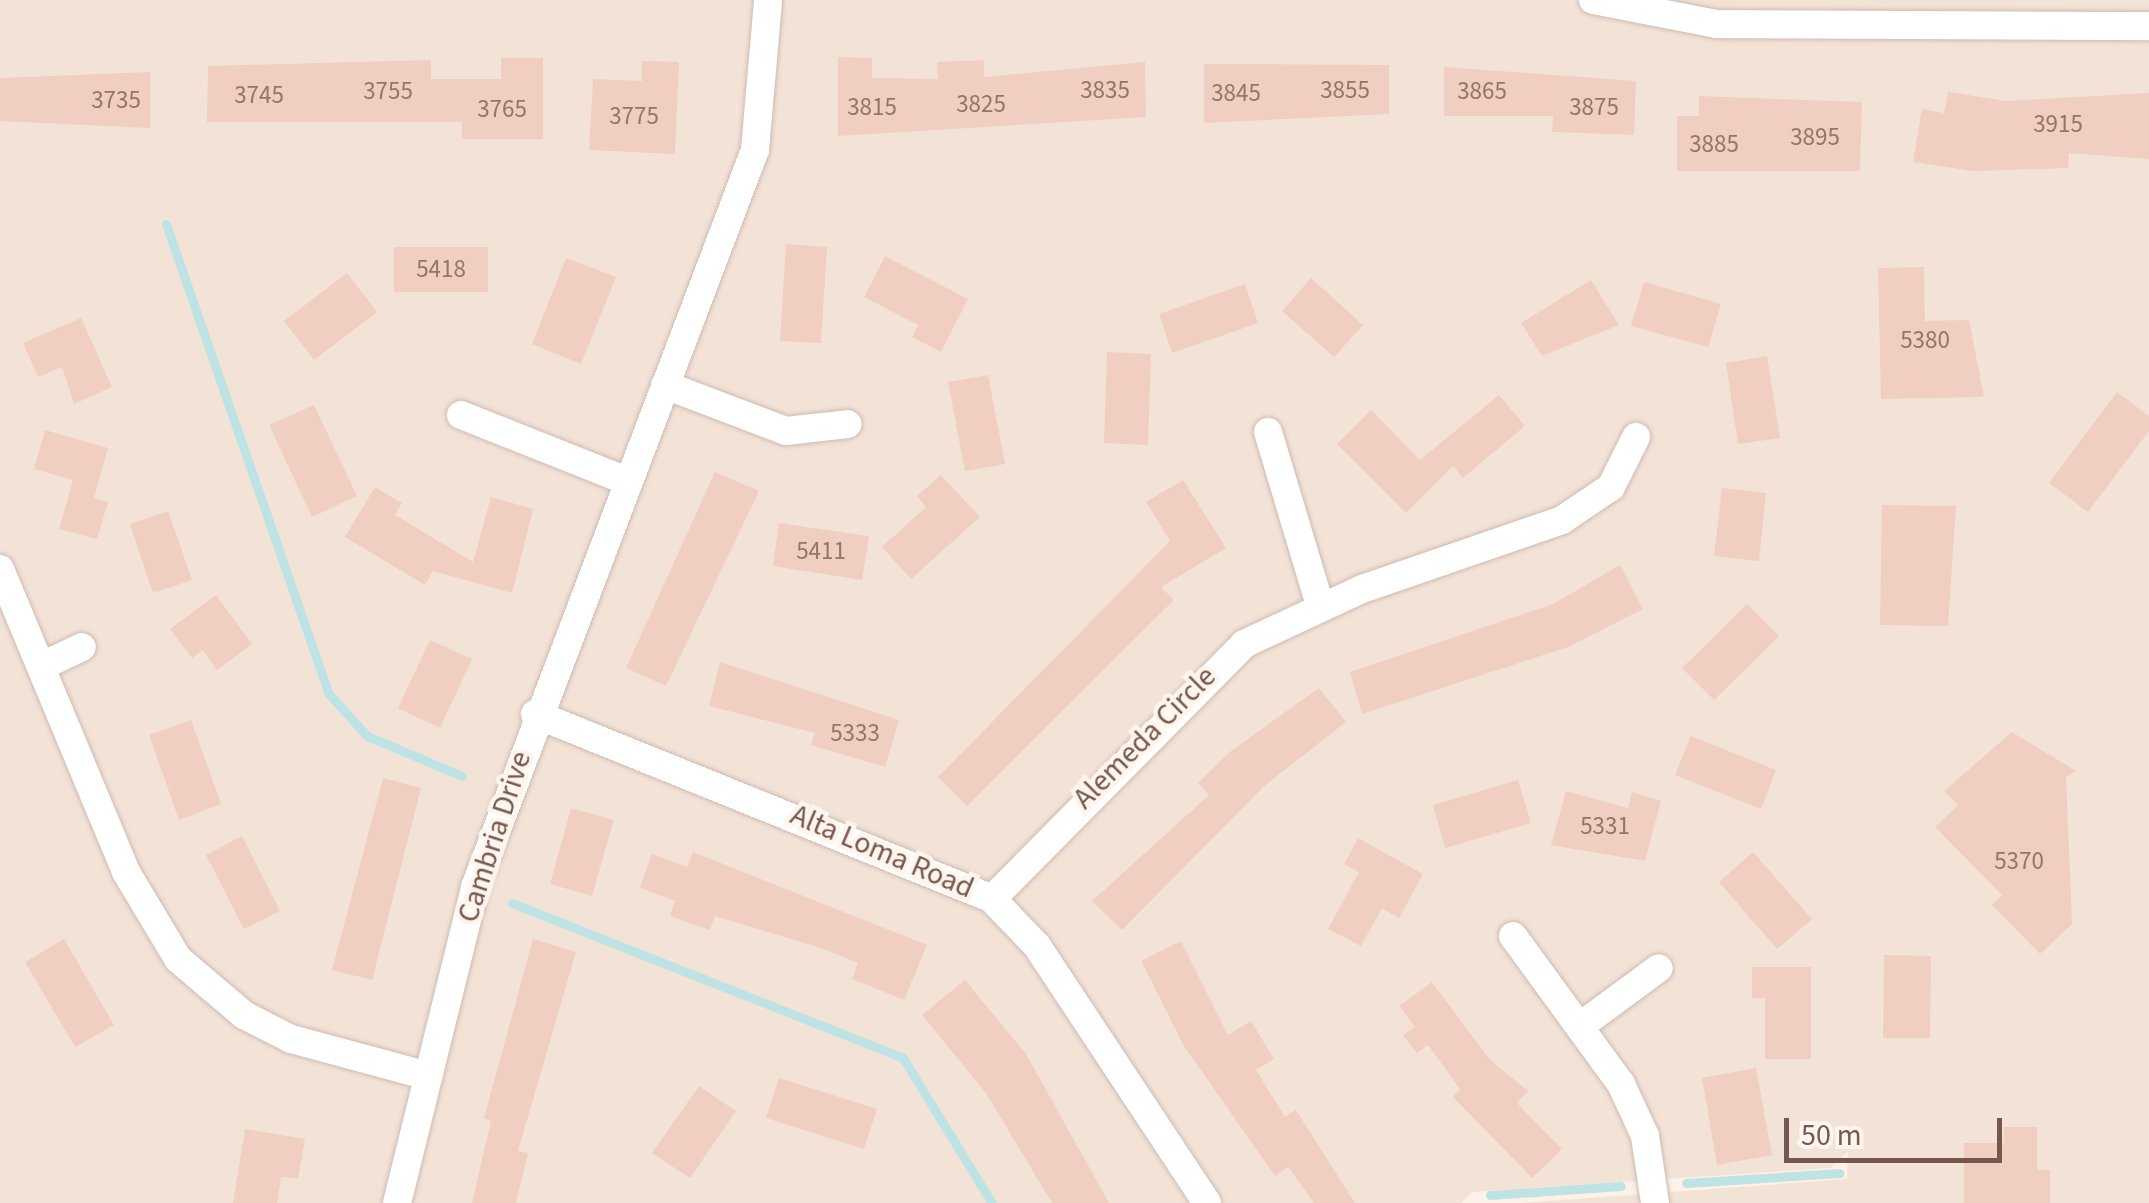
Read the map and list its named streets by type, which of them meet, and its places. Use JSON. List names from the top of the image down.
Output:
{
  "streets": {
    "street": ["Alemeda Circle", "Cambria Drive", "Alta Loma Road"]
  },
  "crossings": [
    ["Alemeda Circle", "Alta Loma Road"],
    ["Cambria Drive", "Alta Loma Road"]
  ],
  "house_numbers": [
    "3835",
    "3855",
    "3755",
    "3865",
    "3845",
    "3745",
    "3735",
    "3825",
    "3815",
    "3875",
    "3765",
    "3775",
    "3915",
    "3895",
    "3885",
    "5418",
    "5380",
    "5411",
    "5333",
    "5331",
    "5370"
  ],
  "scale_bar": "50 m"
}
